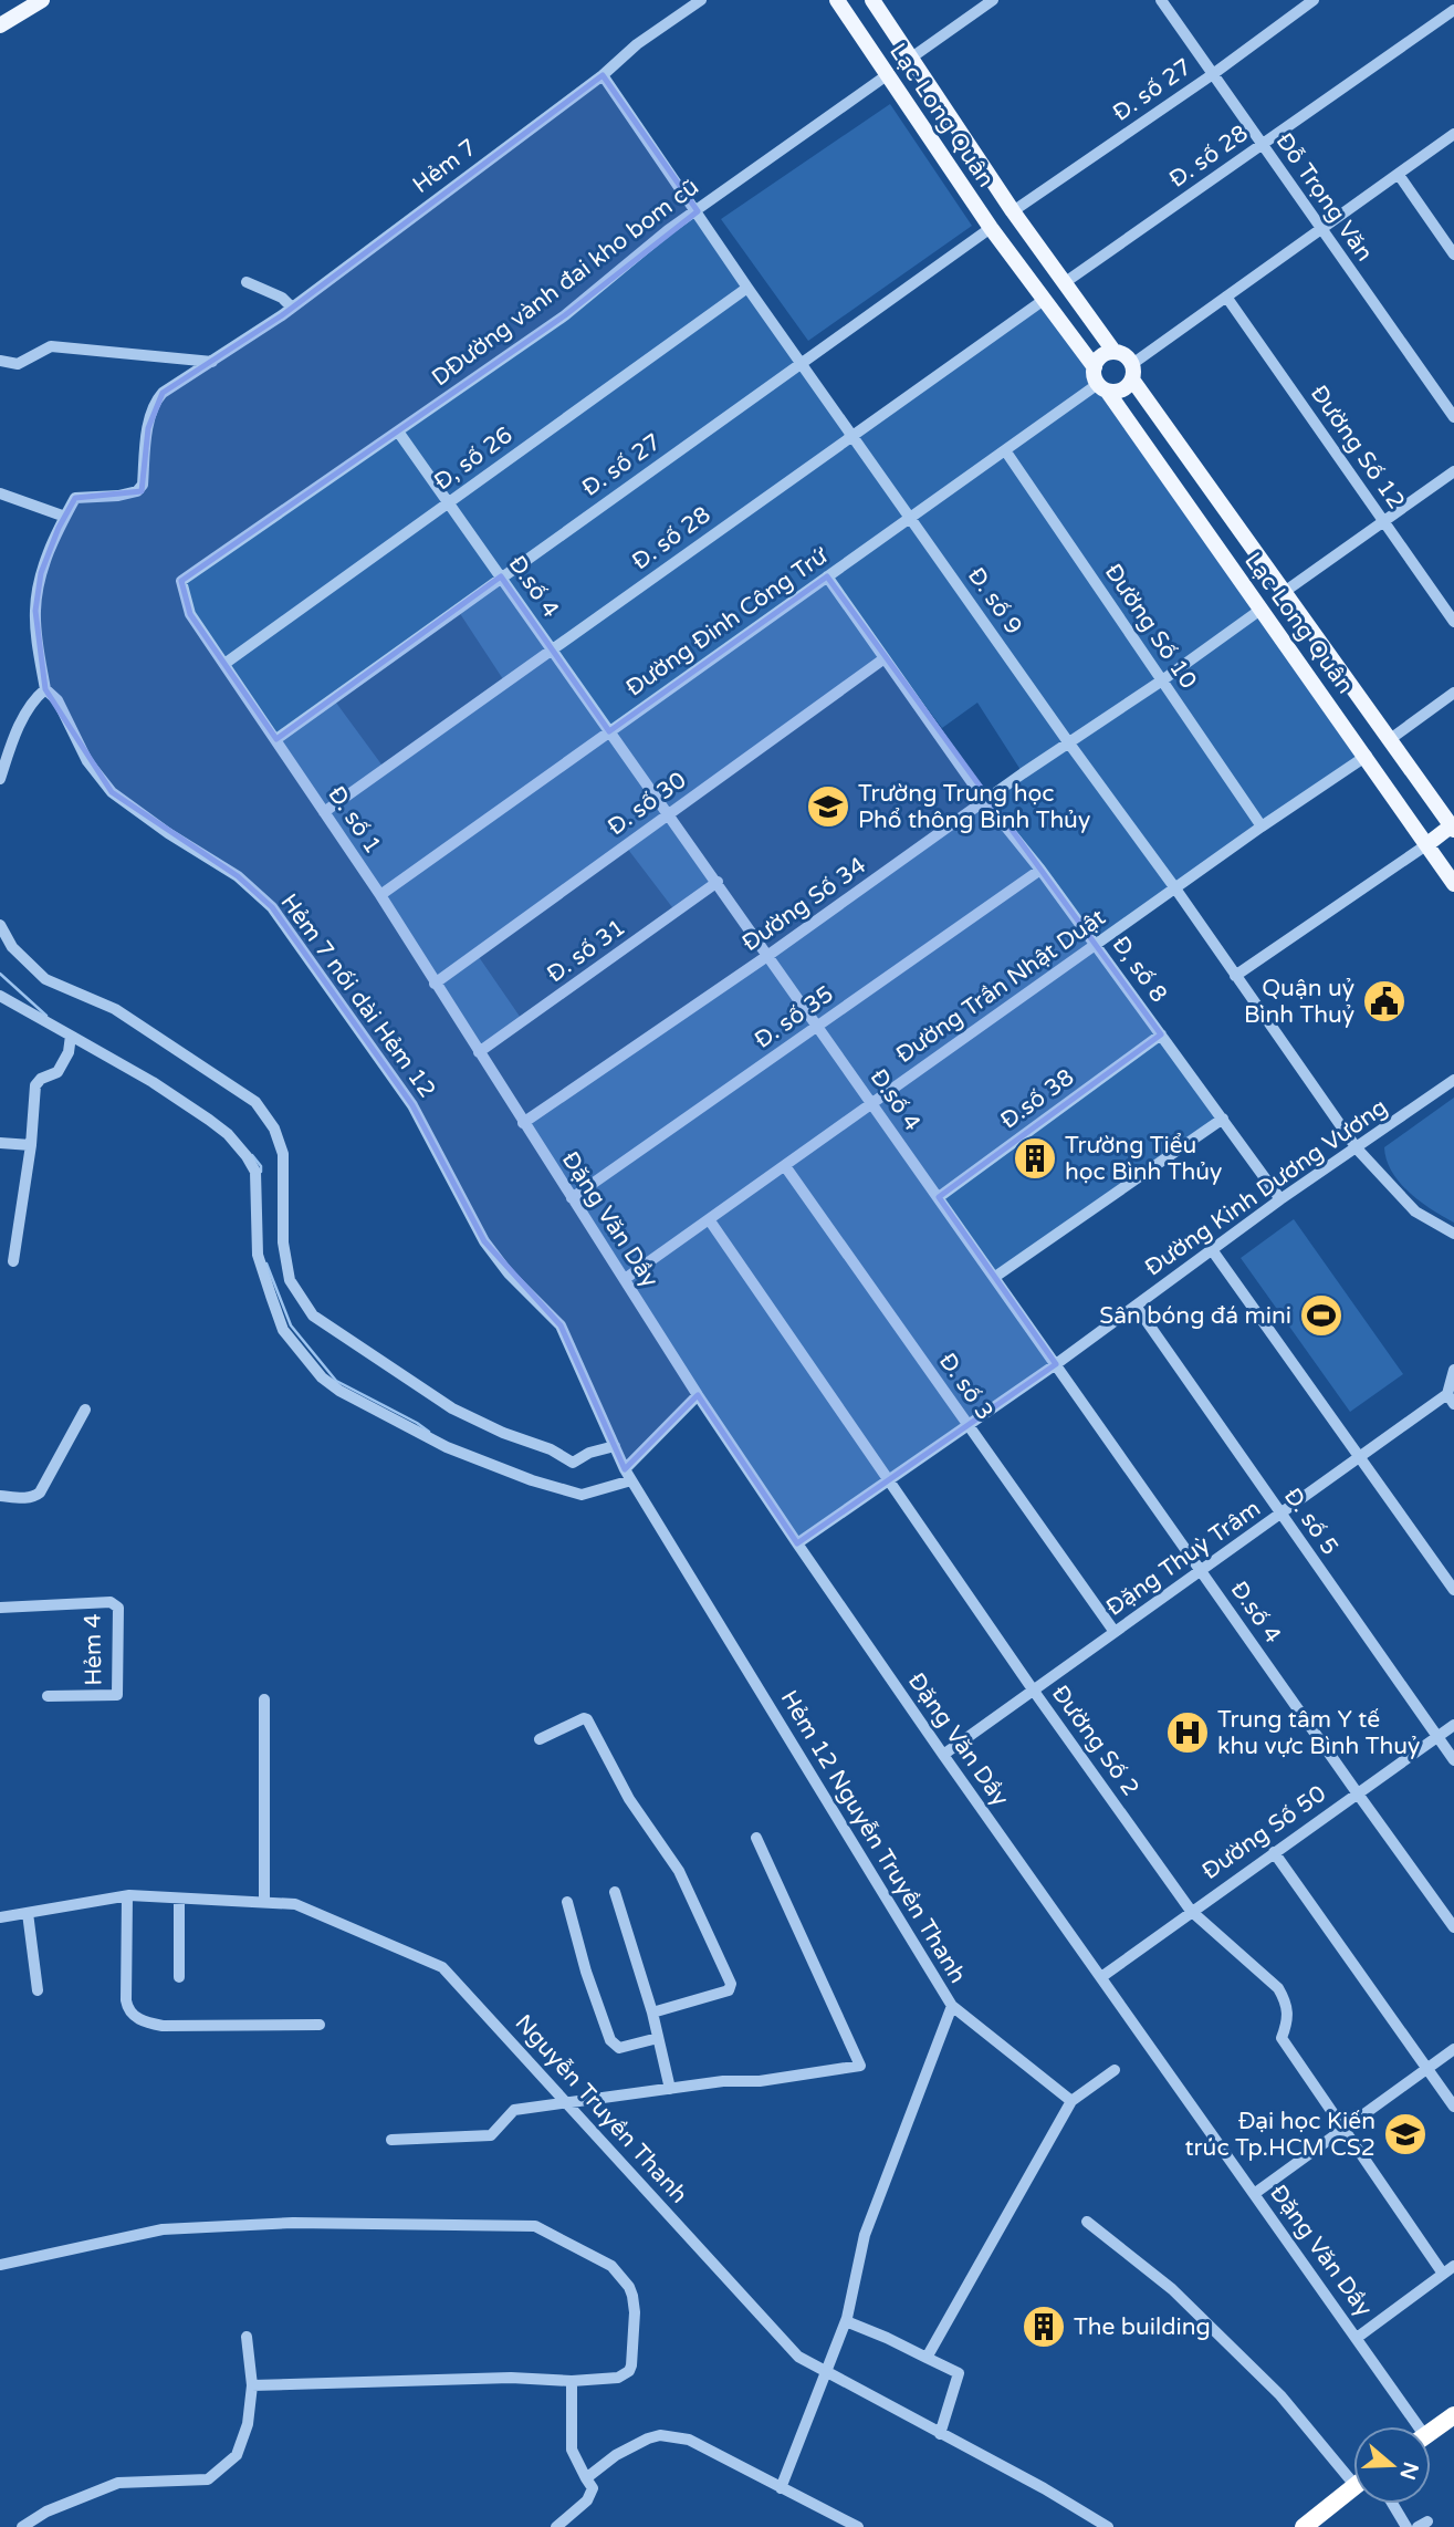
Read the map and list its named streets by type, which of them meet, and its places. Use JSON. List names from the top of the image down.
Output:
{
  "streets": {
    "main road": ["Lạc Long Quân"],
    "street": [
      "Đ. số 27",
      "Đ. số 28",
      "Hẻm 7",
      "Đỗ Trọng Văn",
      "DĐường vành đai kho bom cũ",
      "Đường Số 12",
      "Đ, số 26",
      "Đ.số 4",
      "Đ. số 9",
      "Đường Đinh Công Trứ",
      "Đường Số 10",
      "Đ. số 30",
      "Đ. số 1",
      "Đường Số 34",
      "Đ. số 31",
      "Đ, số 8",
      "Đường Trần Nhật Duật",
      "Hẻm 7 nối dài Hẻm 12",
      "Đ. số 35",
      "Đ.số 38",
      "Đường Kinh Dương Vương",
      "Đặng Văn Dầy",
      "Đ. số 3",
      "Đ. số 5",
      "Đặng Thuỳ Trâm",
      "Hẻm 4",
      "Đường Số 2",
      "Đường Số 50",
      "Hẻm 12 Nguyễn Truyền Thanh",
      "Nguyễn Truyền Thanh"
    ]
  },
  "crossings": [
    ["Đ. số 27", "Lạc Long Quân"],
    ["Đ. số 27", "Đỗ Trọng Văn"],
    ["Đ. số 27", "Đ.số 4"],
    ["Đ. số 27", "Đ. số 9"],
    ["Đ. số 27", "Đ. số 1"],
    ["Lạc Long Quân", "Đ. số 28"],
    ["Lạc Long Quân", "DĐường vành đai kho bom cũ"],
    ["Lạc Long Quân", "Đường Đinh Công Trứ"],
    ["Lạc Long Quân", "Đường Số 34"],
    ["Lạc Long Quân", "Đường Trần Nhật Duật"],
    ["Đ. số 28", "Đỗ Trọng Văn"],
    ["Đ. số 28", "Đ.số 4"],
    ["Đ. số 28", "Đ. số 9"],
    ["Đ. số 28", "Đ. số 1"],
    ["Hẻm 7", "Đ. số 9"],
    ["DĐường vành đai kho bom cũ", "Đ.số 4"],
    ["DĐường vành đai kho bom cũ", "Đ. số 9"],
    ["DĐường vành đai kho bom cũ", "Đ. số 1"],
    ["Đ, số 26", "Đ.số 4"],
    ["Đ, số 26", "Đ. số 9"],
    ["Đ, số 26", "Đ. số 1"],
    ["Đ.số 4", "Đường Đinh Công Trứ"],
    ["Đ.số 4", "Đ. số 30"],
    ["Đ.số 4", "Đường Số 34"],
    ["Đ.số 4", "Đ. số 31"],
    ["Đ.số 4", "Đường Trần Nhật Duật"],
    ["Đ.số 4", "Đ. số 35"],
    ["Đ.số 4", "Đ.số 38"],
    ["Đ.số 4", "Đường Kinh Dương Vương"],
    ["Đ.số 4", "Đặng Thuỳ Trâm"],
    ["Đ.số 4", "Đường Số 50"],
    ["Đ. số 9", "Đường Đinh Công Trứ"],
    ["Đ. số 9", "Đường Số 34"],
    ["Đ. số 9", "Đường Trần Nhật Duật"],
    ["Đ. số 9", "Đường Kinh Dương Vương"],
    ["Đường Đinh Công Trứ", "Đường Số 10"],
    ["Đường Đinh Công Trứ", "Đ. số 1"],
    ["Đường Đinh Công Trứ", "Đ, số 8"],
    ["Đường Số 10", "Đường Số 34"],
    ["Đường Số 10", "Đường Trần Nhật Duật"],
    ["Đ. số 30", "Đ. số 1"],
    ["Đ. số 30", "Đ, số 8"],
    ["Đ. số 1", "Đ. số 31"],
    ["Đ. số 1", "Đặng Văn Dầy"],
    ["Đường Số 34", "Đ, số 8"],
    ["Đường Số 34", "Đặng Văn Dầy"],
    ["Đ. số 31", "Đặng Văn Dầy"],
    ["Đ, số 8", "Đường Trần Nhật Duật"],
    ["Đ, số 8", "Đ. số 35"],
    ["Đ, số 8", "Đ.số 38"],
    ["Đ, số 8", "Đường Kinh Dương Vương"],
    ["Đường Trần Nhật Duật", "Đặng Văn Dầy"],
    ["Đường Trần Nhật Duật", "Đ. số 3"],
    ["Đường Trần Nhật Duật", "Đường Số 2"],
    ["Hẻm 7 nối dài Hẻm 12", "Hẻm 12 Nguyễn Truyền Thanh"],
    ["Đ. số 35", "Đặng Văn Dầy"],
    ["Đường Kinh Dương Vương", "Đặng Văn Dầy"],
    ["Đường Kinh Dương Vương", "Đ. số 3"],
    ["Đường Kinh Dương Vương", "Đ. số 5"],
    ["Đường Kinh Dương Vương", "Đường Số 2"],
    ["Đặng Văn Dầy", "Đặng Thuỳ Trâm"],
    ["Đặng Văn Dầy", "Đường Số 50"],
    ["Đ. số 3", "Đặng Thuỳ Trâm"],
    ["Đ. số 5", "Đặng Thuỳ Trâm"],
    ["Đ. số 5", "Đường Số 50"],
    ["Đặng Thuỳ Trâm", "Đường Số 2"],
    ["Đường Số 2", "Đường Số 50"]
  ],
  "places": {
    "school or university": ["Trường Trung học Phổ thông Bình Thủy", "Đại học Kiến trúc Tp.HCM CS2"],
    "public building": ["Quận uỷ Bình Thuỷ"],
    "building": ["Trường Tiểu học Bình Thủy", "The building"],
    "sports": ["Sân bóng đá mini"],
    "hospital": ["Trung tâm Y tế khu vực Bình Thuỷ"]
  },
  "north": "right"
}
